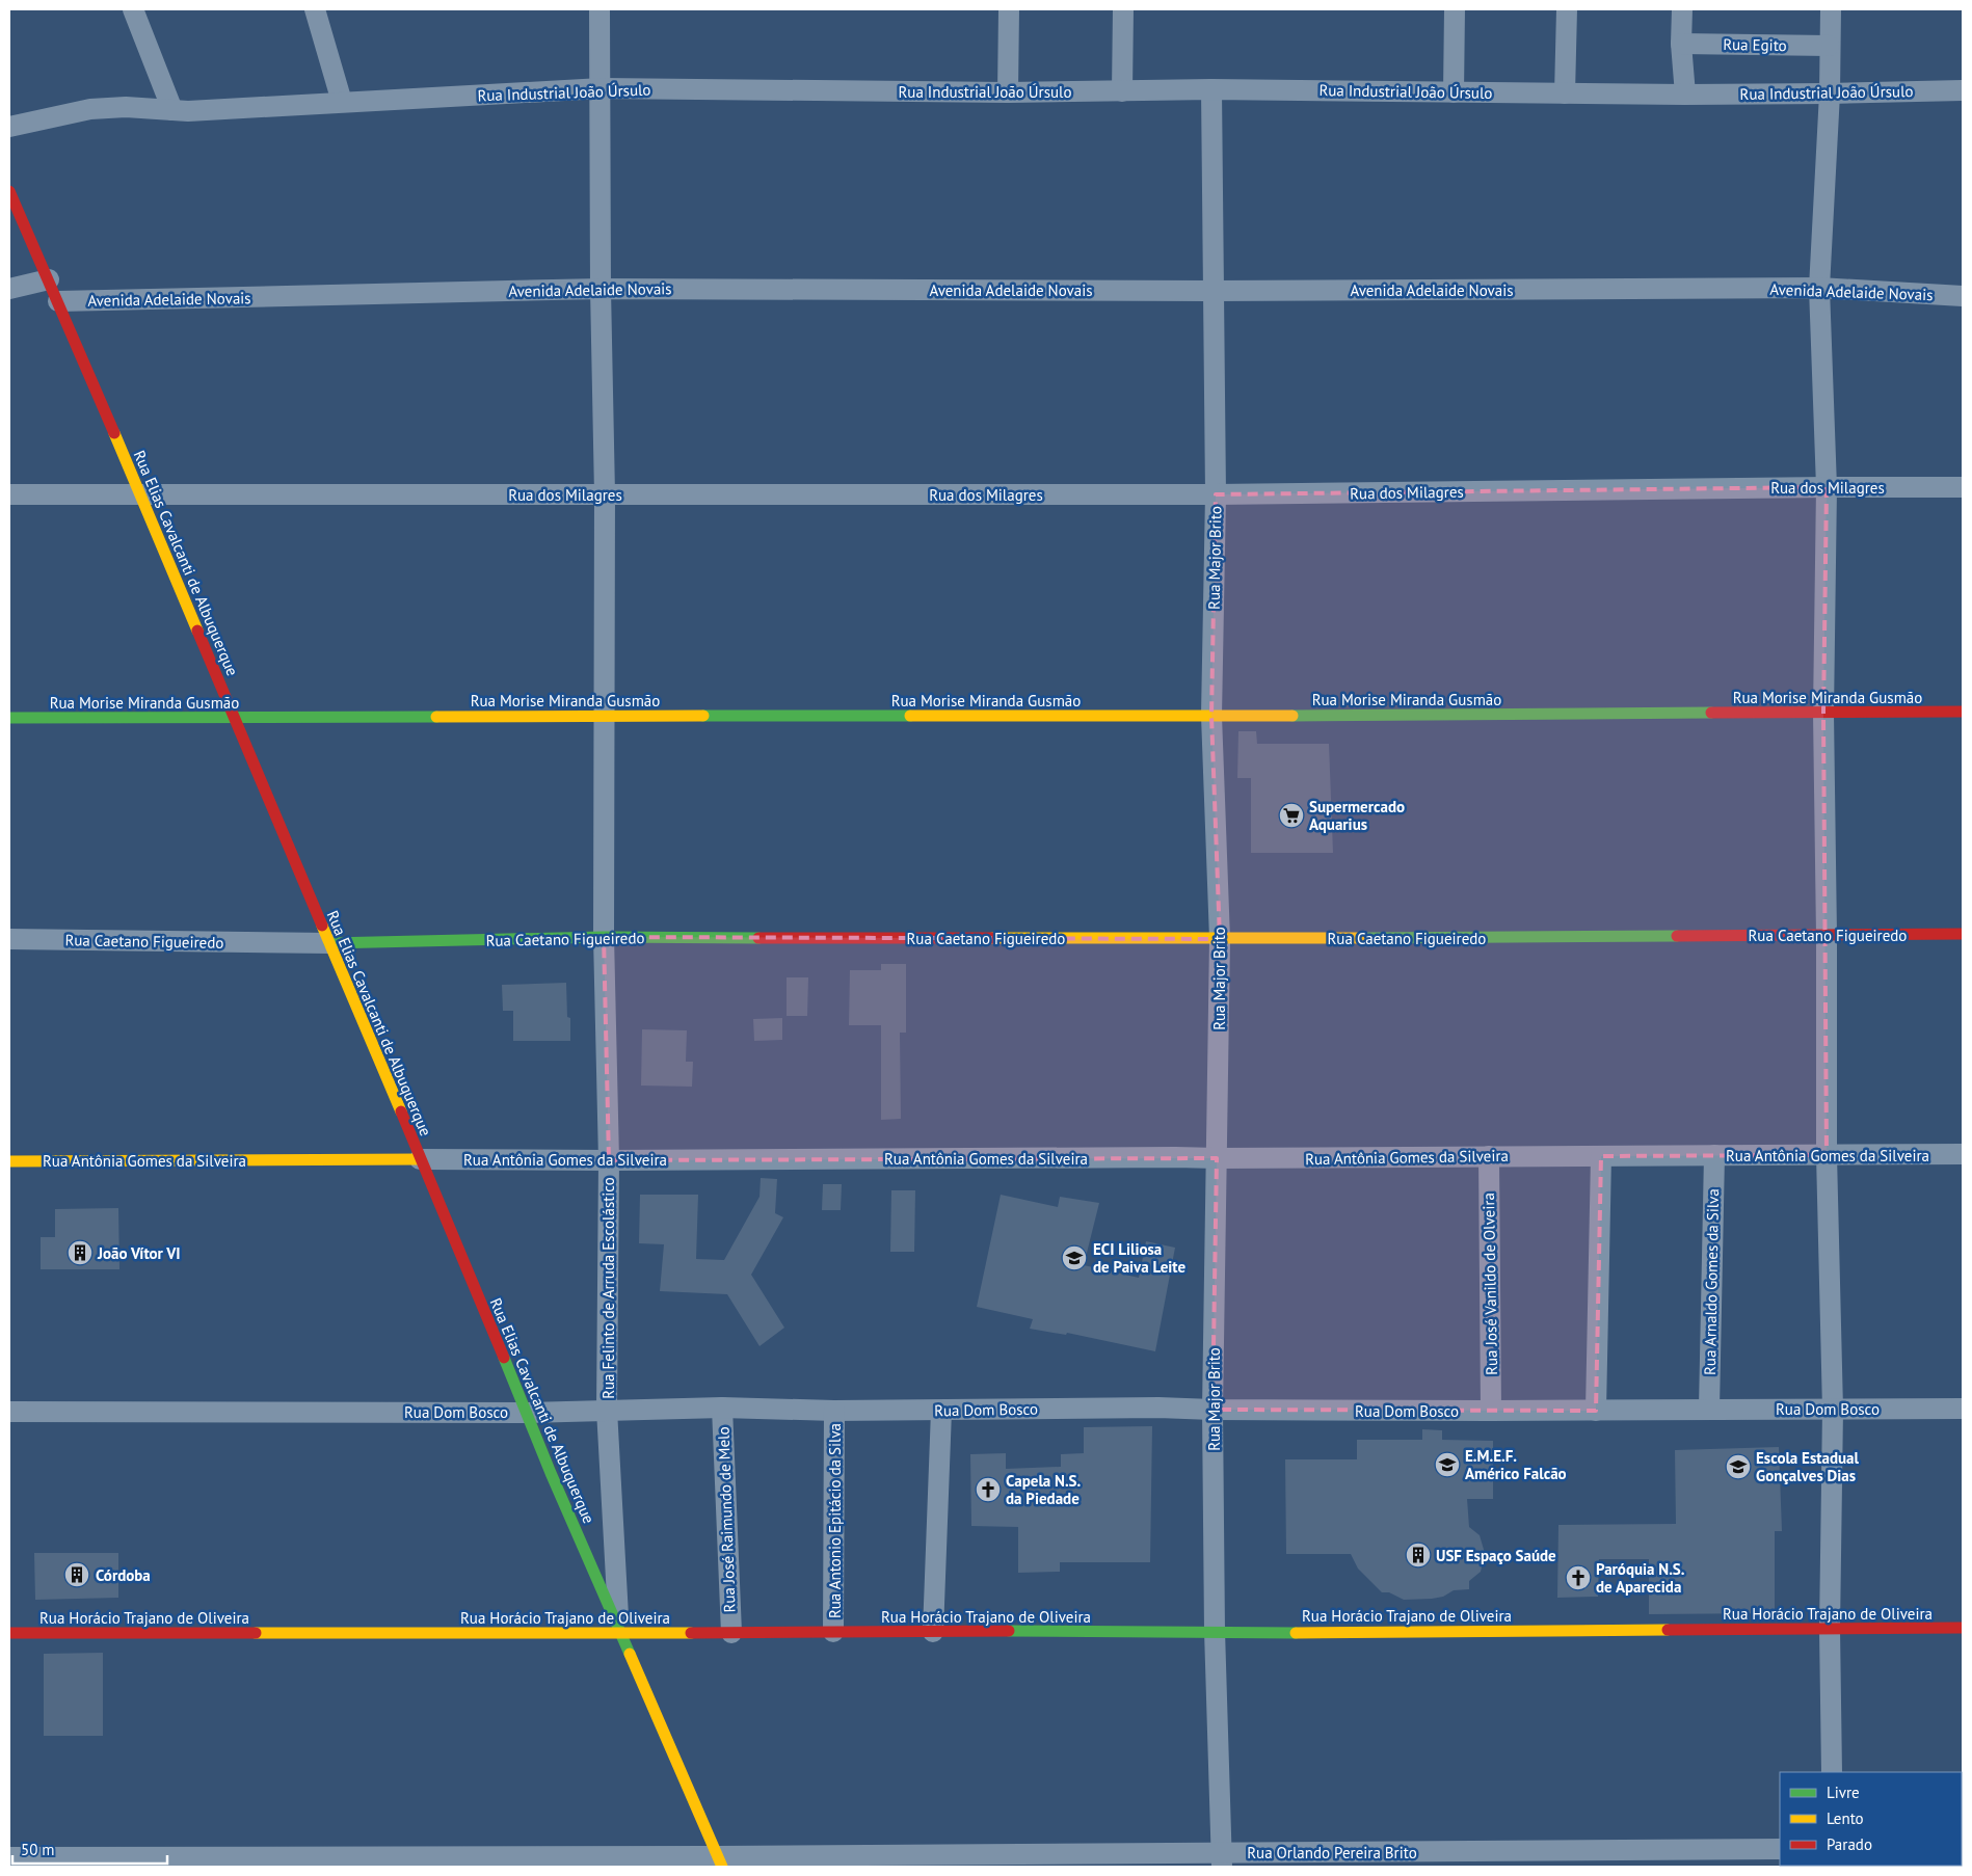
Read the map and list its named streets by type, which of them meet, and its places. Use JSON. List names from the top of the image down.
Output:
{
  "streets": {
    "street": [
      "Rua Egito",
      "Rua Industrial João Úrsulo",
      "Avenida Adelaide Novais",
      "Rua dos Milagres",
      "Rua Major Brito",
      "Rua Elias Cavalcanti de Albuquerque",
      "Rua Morise Miranda Gusmão",
      "Rua Caetano Figueiredo",
      "Rua Antônia Gomes da Silveira",
      "Rua Arnaldo Gomes da Silva",
      "Rua José Vanildo de Olveira",
      "Rua Felinto de Arruda Escolástico",
      "Rua Dom Bosco",
      "Rua José Raimundo de Melo",
      "Rua Antonio Epitácio da Silva",
      "Rua Horácio Trajano de Oliveira",
      "Rua Orlando Pereira Brito"
    ]
  },
  "crossings": [
    ["Rua Industrial João Úrsulo", "Rua Major Brito"],
    ["Rua Industrial João Úrsulo", "Rua Felinto de Arruda Escolástico"],
    ["Avenida Adelaide Novais", "Rua Major Brito"],
    ["Avenida Adelaide Novais", "Rua Elias Cavalcanti de Albuquerque"],
    ["Avenida Adelaide Novais", "Rua Felinto de Arruda Escolástico"],
    ["Rua dos Milagres", "Rua Major Brito"],
    ["Rua dos Milagres", "Rua Elias Cavalcanti de Albuquerque"],
    ["Rua dos Milagres", "Rua Felinto de Arruda Escolástico"],
    ["Rua Major Brito", "Rua Morise Miranda Gusmão"],
    ["Rua Major Brito", "Rua Caetano Figueiredo"],
    ["Rua Major Brito", "Rua Antônia Gomes da Silveira"],
    ["Rua Major Brito", "Rua Dom Bosco"],
    ["Rua Major Brito", "Rua Horácio Trajano de Oliveira"],
    ["Rua Major Brito", "Rua Orlando Pereira Brito"],
    ["Rua Elias Cavalcanti de Albuquerque", "Rua Morise Miranda Gusmão"],
    ["Rua Elias Cavalcanti de Albuquerque", "Rua Caetano Figueiredo"],
    ["Rua Elias Cavalcanti de Albuquerque", "Rua Antônia Gomes da Silveira"],
    ["Rua Elias Cavalcanti de Albuquerque", "Rua Felinto de Arruda Escolástico"],
    ["Rua Elias Cavalcanti de Albuquerque", "Rua Dom Bosco"],
    ["Rua Elias Cavalcanti de Albuquerque", "Rua Horácio Trajano de Oliveira"],
    ["Rua Elias Cavalcanti de Albuquerque", "Rua Orlando Pereira Brito"],
    ["Rua Morise Miranda Gusmão", "Rua Felinto de Arruda Escolástico"],
    ["Rua Caetano Figueiredo", "Rua Felinto de Arruda Escolástico"],
    ["Rua Antônia Gomes da Silveira", "Rua Arnaldo Gomes da Silva"],
    ["Rua Antônia Gomes da Silveira", "Rua José Vanildo de Olveira"],
    ["Rua Antônia Gomes da Silveira", "Rua Felinto de Arruda Escolástico"],
    ["Rua Arnaldo Gomes da Silva", "Rua Dom Bosco"],
    ["Rua José Vanildo de Olveira", "Rua Dom Bosco"],
    ["Rua Felinto de Arruda Escolástico", "Rua Dom Bosco"],
    ["Rua Felinto de Arruda Escolástico", "Rua Horácio Trajano de Oliveira"],
    ["Rua Dom Bosco", "Rua José Raimundo de Melo"],
    ["Rua Dom Bosco", "Rua Antonio Epitácio da Silva"],
    ["Rua José Raimundo de Melo", "Rua Horácio Trajano de Oliveira"],
    ["Rua Antonio Epitácio da Silva", "Rua Horácio Trajano de Oliveira"]
  ],
  "places": {
    "supermarket": ["Supermercado Aquarius"],
    "building": ["João Vítor VI", "USF Espaço Saúde", "Córdoba"],
    "school or university": ["ECI Liliosa de Paiva Leite", "E.M.E.F. Américo Falcão", "Escola Estadual Gonçalves Dias"],
    "church": ["Capela N.S. da Piedade", "Paróquia N.S. de Aparecida"]
  },
  "legend": ["Livre", "Lento", "Parado"],
  "scale_bar": "50 m"
}
